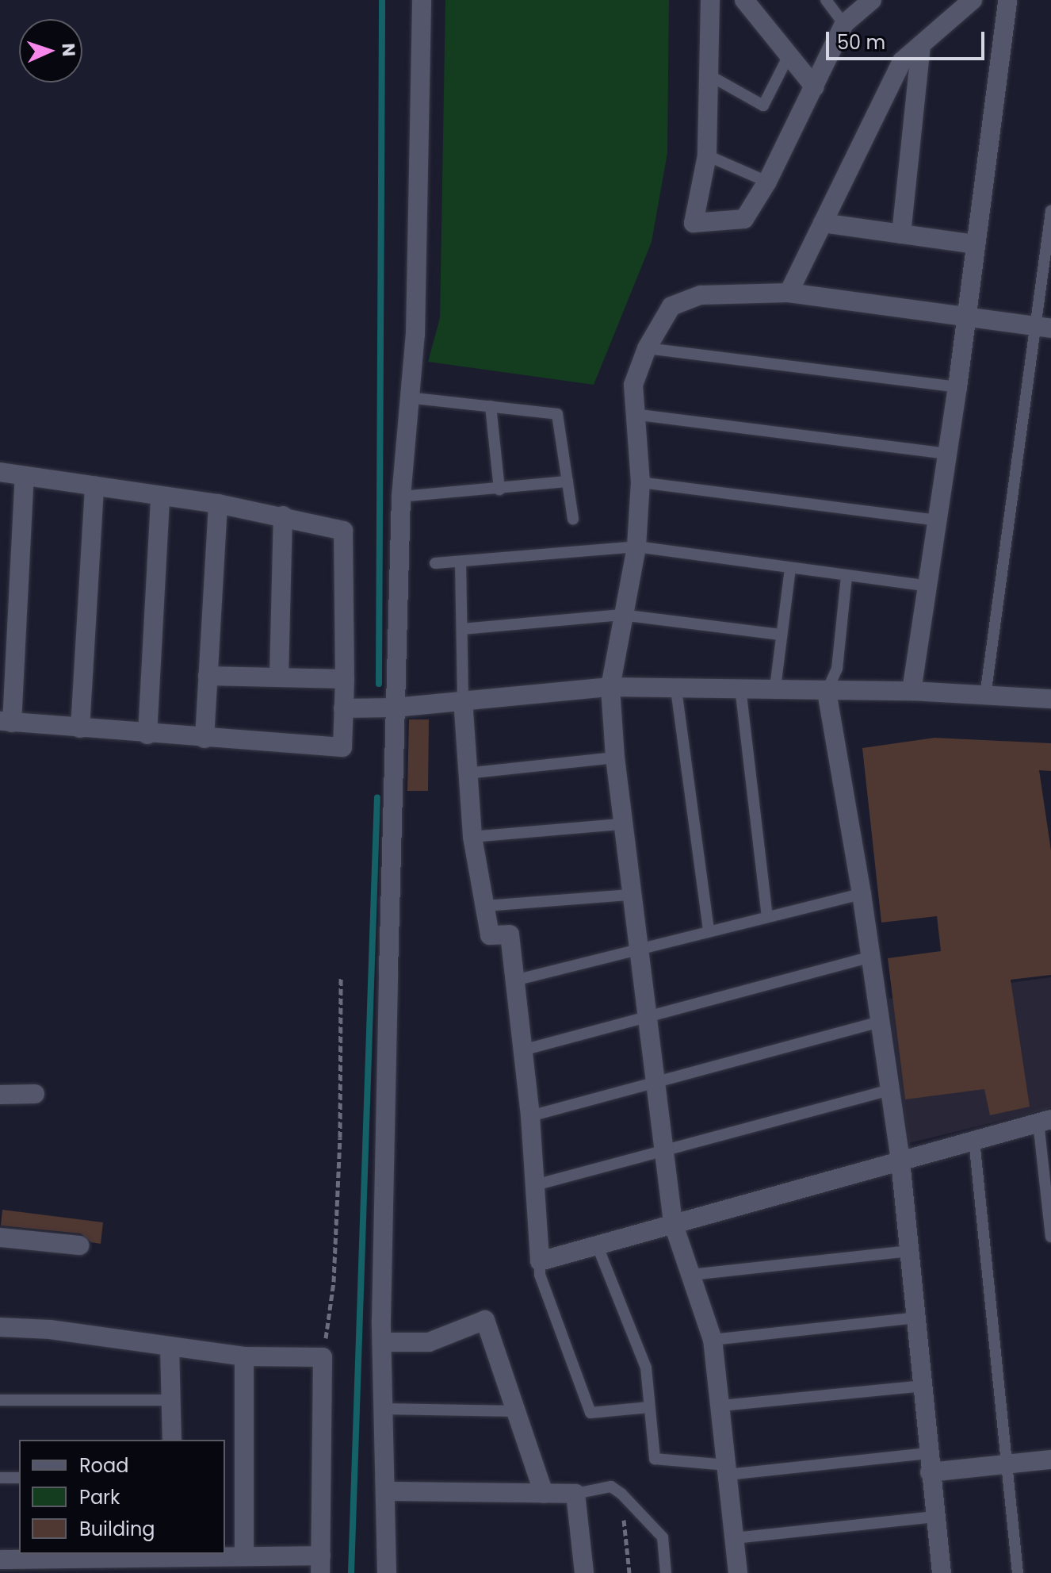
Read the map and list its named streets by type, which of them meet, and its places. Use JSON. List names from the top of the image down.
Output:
{
  "legend": ["Road", "Park", "Building"],
  "scale_bar": "50 m",
  "north": "right"
}
